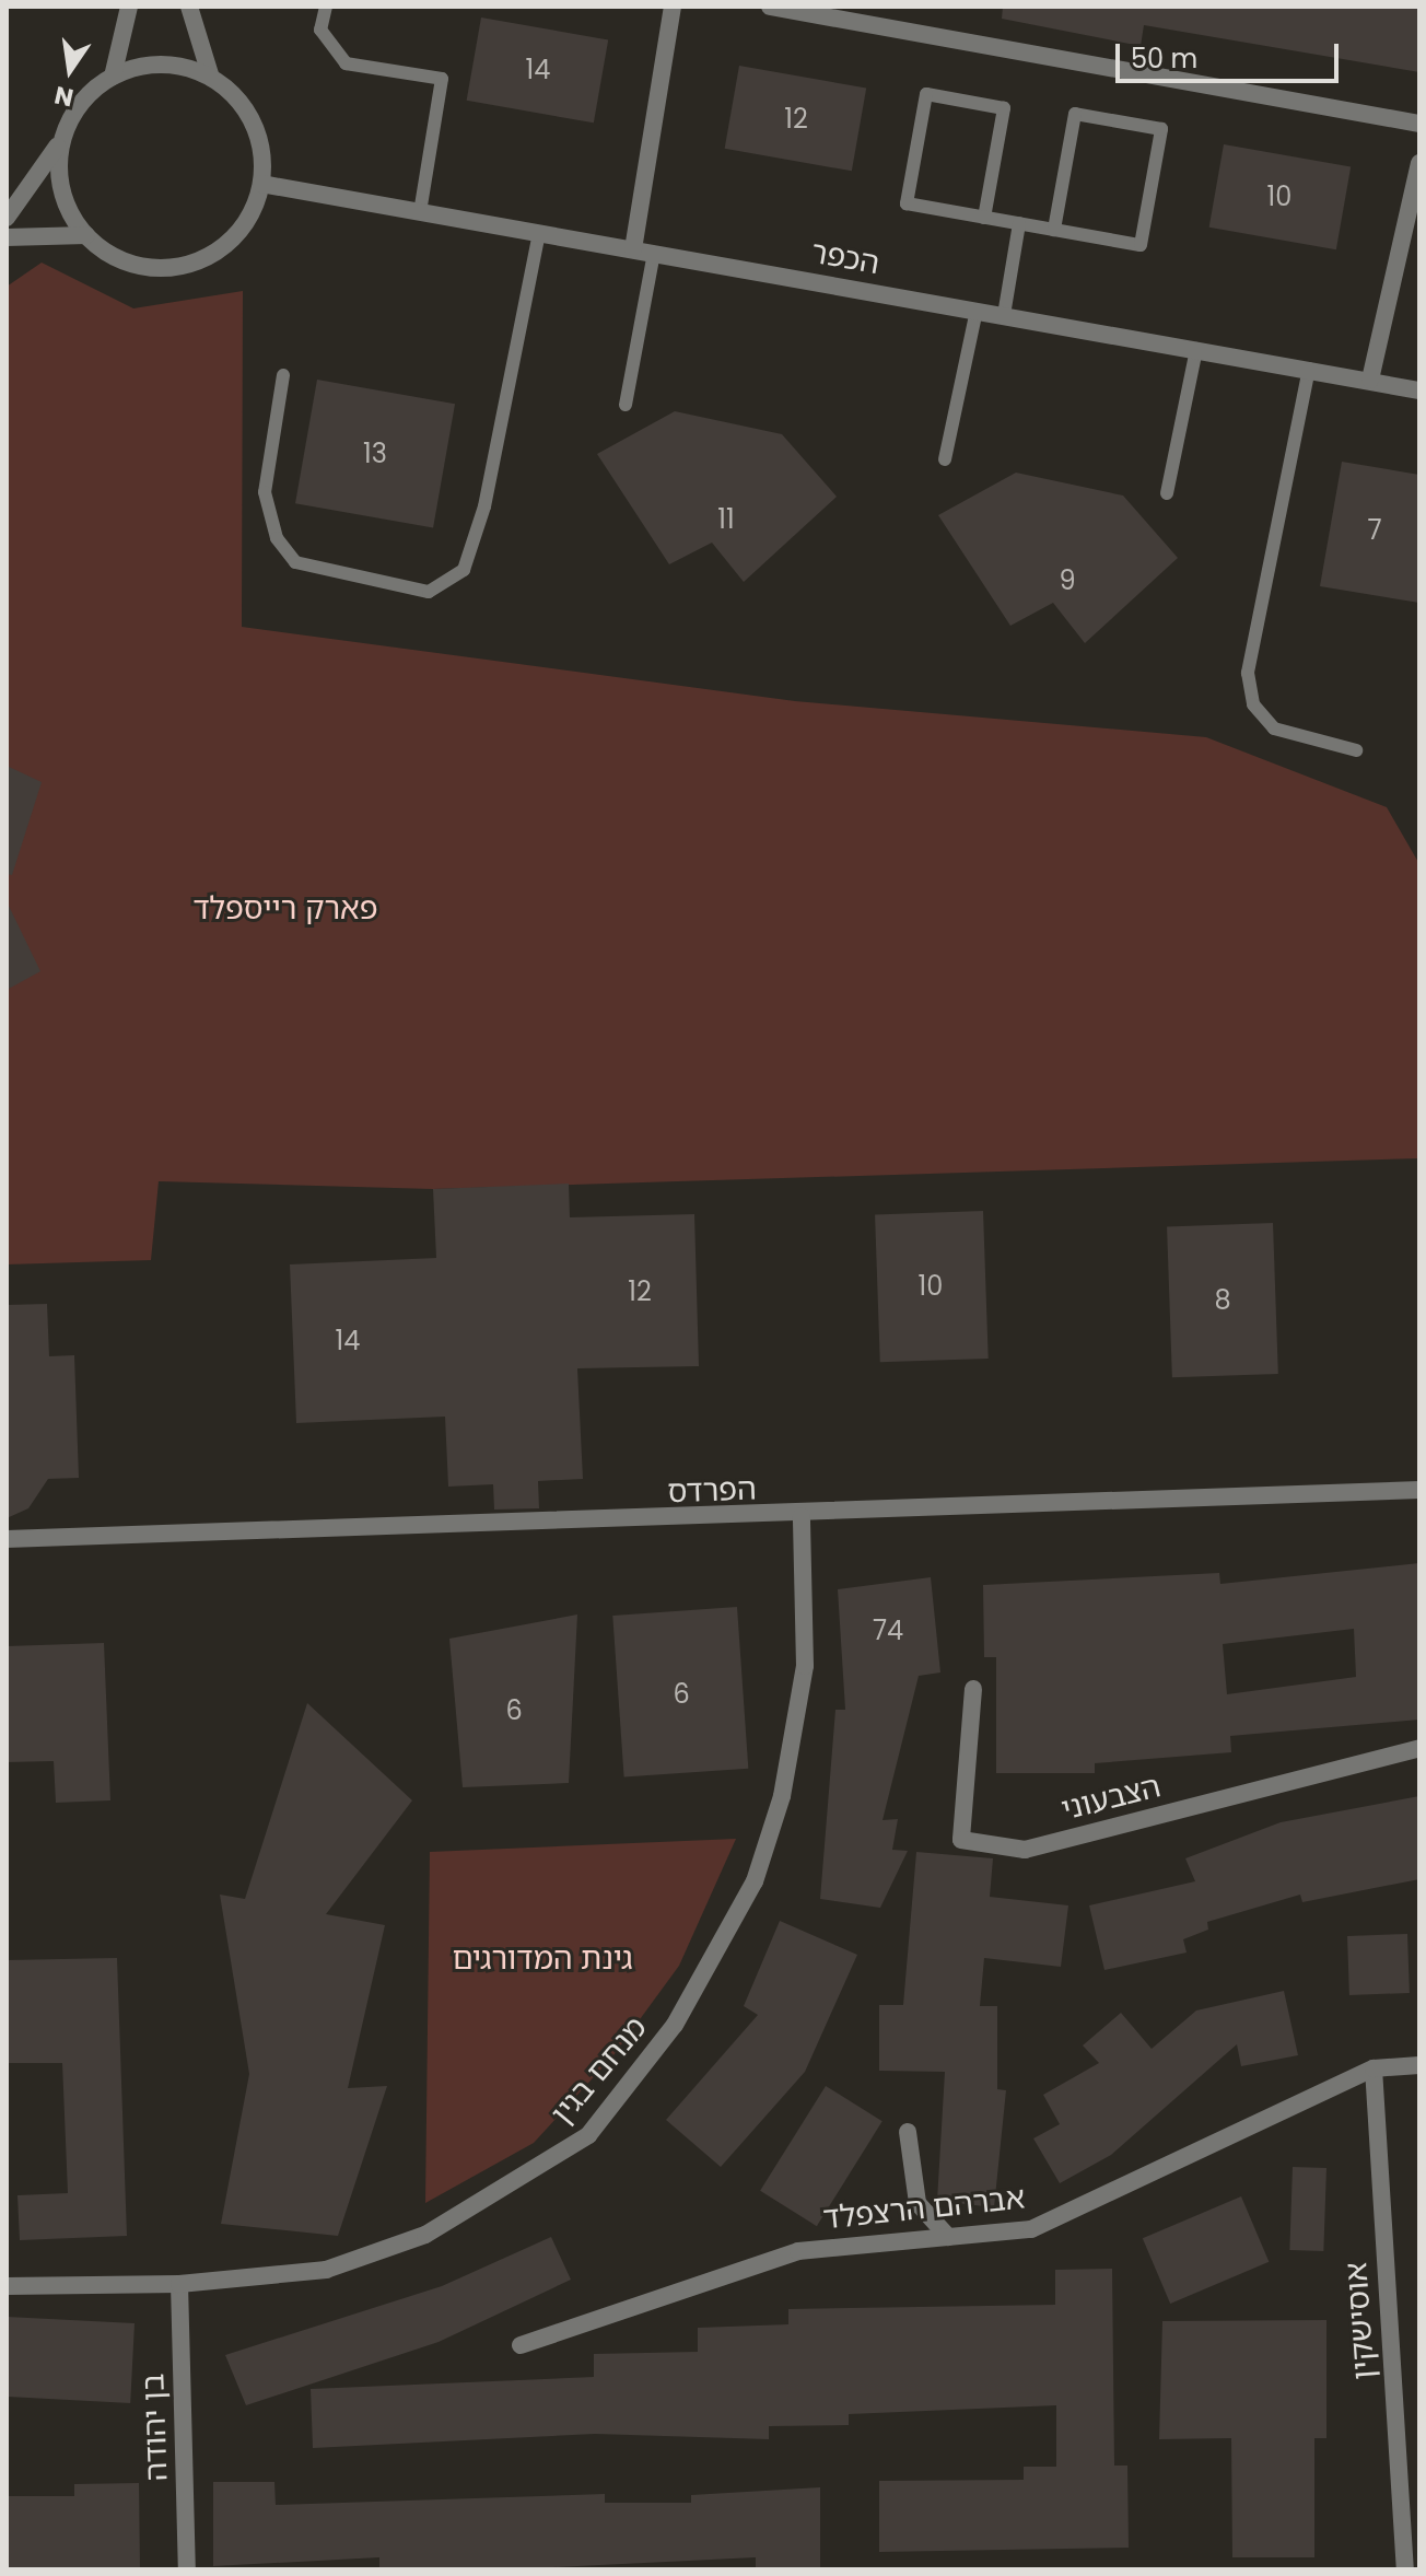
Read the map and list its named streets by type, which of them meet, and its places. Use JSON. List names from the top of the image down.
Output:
{
  "streets": {
    "street": [
      "הכפר",
      "הפרדס",
      "הצבעוני",
      "מנחם בגין",
      "אברהם הרצפלד",
      "אוסישקין",
      "בן יהודה"
    ]
  },
  "crossings": [
    ["הפרדס", "מנחם בגין"],
    ["מנחם בגין", "בן יהודה"],
    ["אברהם הרצפלד", "אוסישקין"]
  ],
  "parks": ["פארק רייספלד", "גינת המדורגים"],
  "house_numbers": [
    "14",
    "12",
    "10",
    "13",
    "11",
    "7",
    "9",
    "10",
    "12",
    "8",
    "14",
    "74",
    "6",
    "6"
  ],
  "scale_bar": "50 m",
  "north": "bottom"
}
